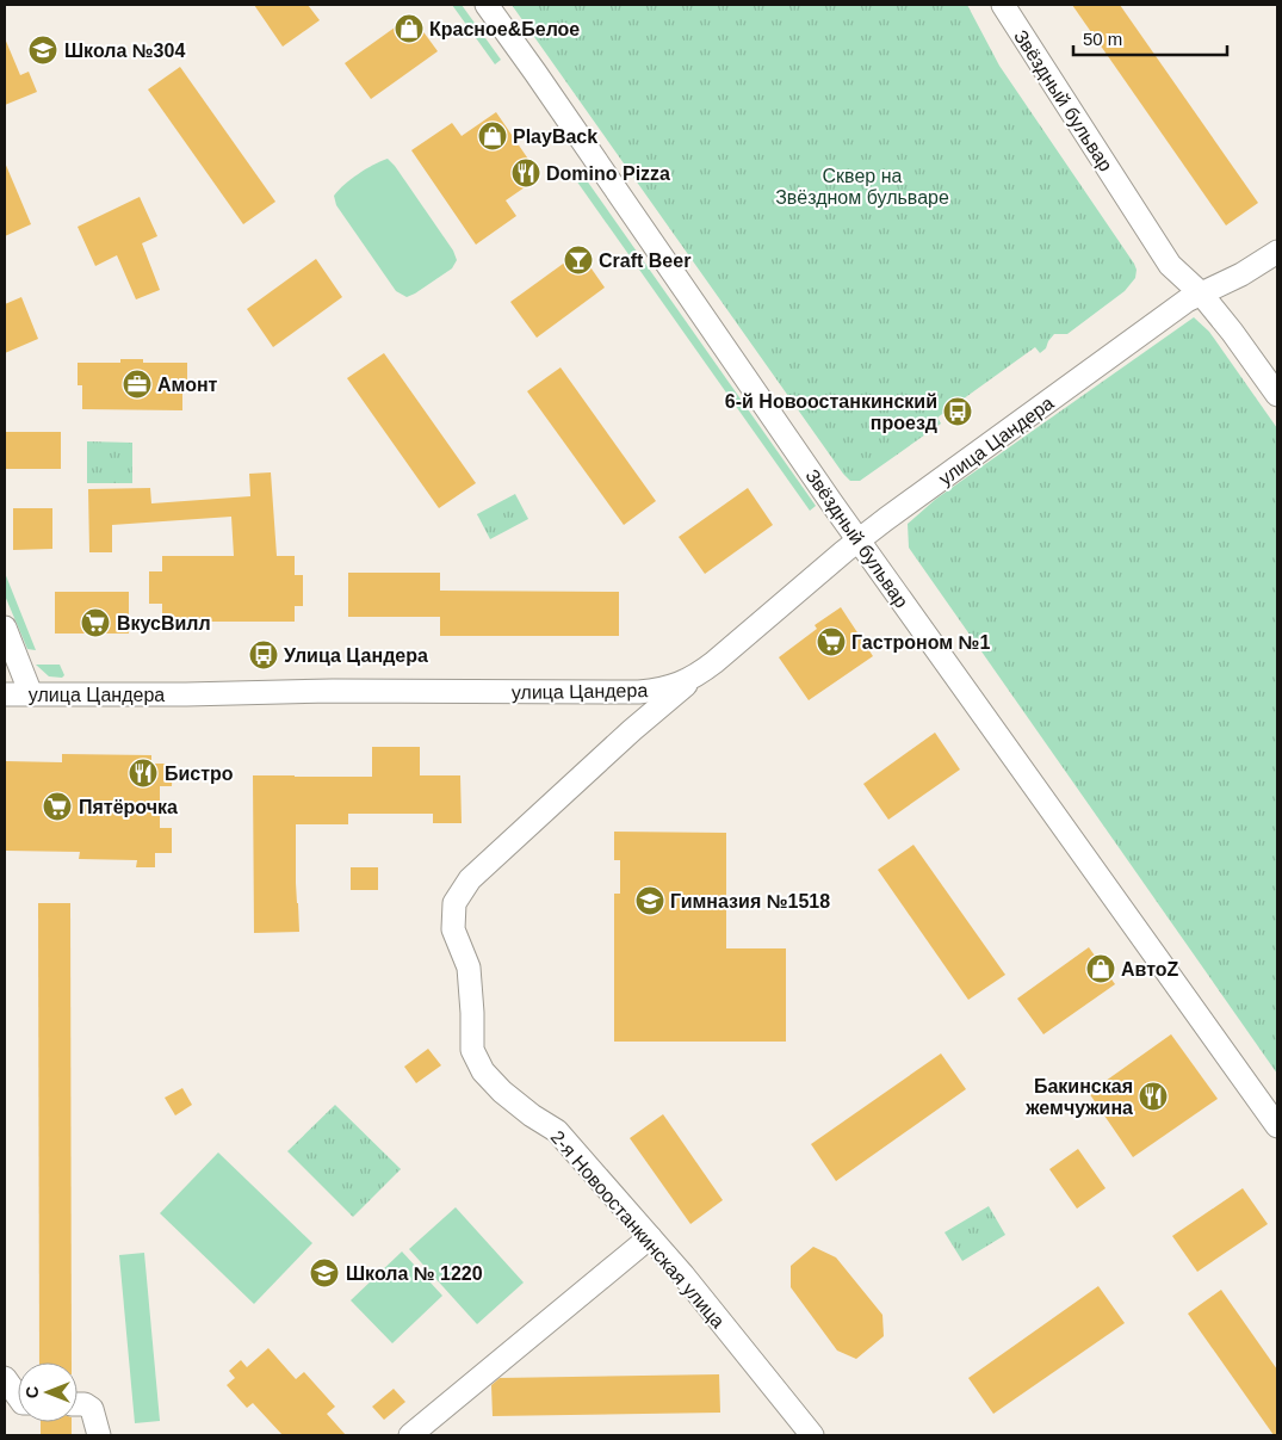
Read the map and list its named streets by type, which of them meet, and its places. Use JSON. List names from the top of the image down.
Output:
{
  "streets": {
    "street": ["Звёздный бульвар", "улица Цандера", "2-я Новоостанкинская улица"]
  },
  "crossings": [
    ["Звёздный бульвар", "улица Цандера"],
    ["улица Цандера", "2-я Новоостанкинская улица"]
  ],
  "parks": ["Сквер на Звёздном бульваре"],
  "places": {
    "shop": ["Красное&Белое", "PlayBack", "АвтоZ"],
    "school or university": ["Школа №304", "Гимназия №1518", "Школа № 1220"],
    "restaurant": ["Domino Pizza", "Бистро", "Бакинская жемчужина"],
    "bar": ["Craft Beer"],
    "office": ["Амонт"],
    "bus stop": ["6-й Новоостанкинский проезд", "Улица Цандера"],
    "supermarket": ["ВкусВилл", "Гастроном №1", "Пятёрочка"]
  },
  "scale_bar": "50 m",
  "north": "left"
}
